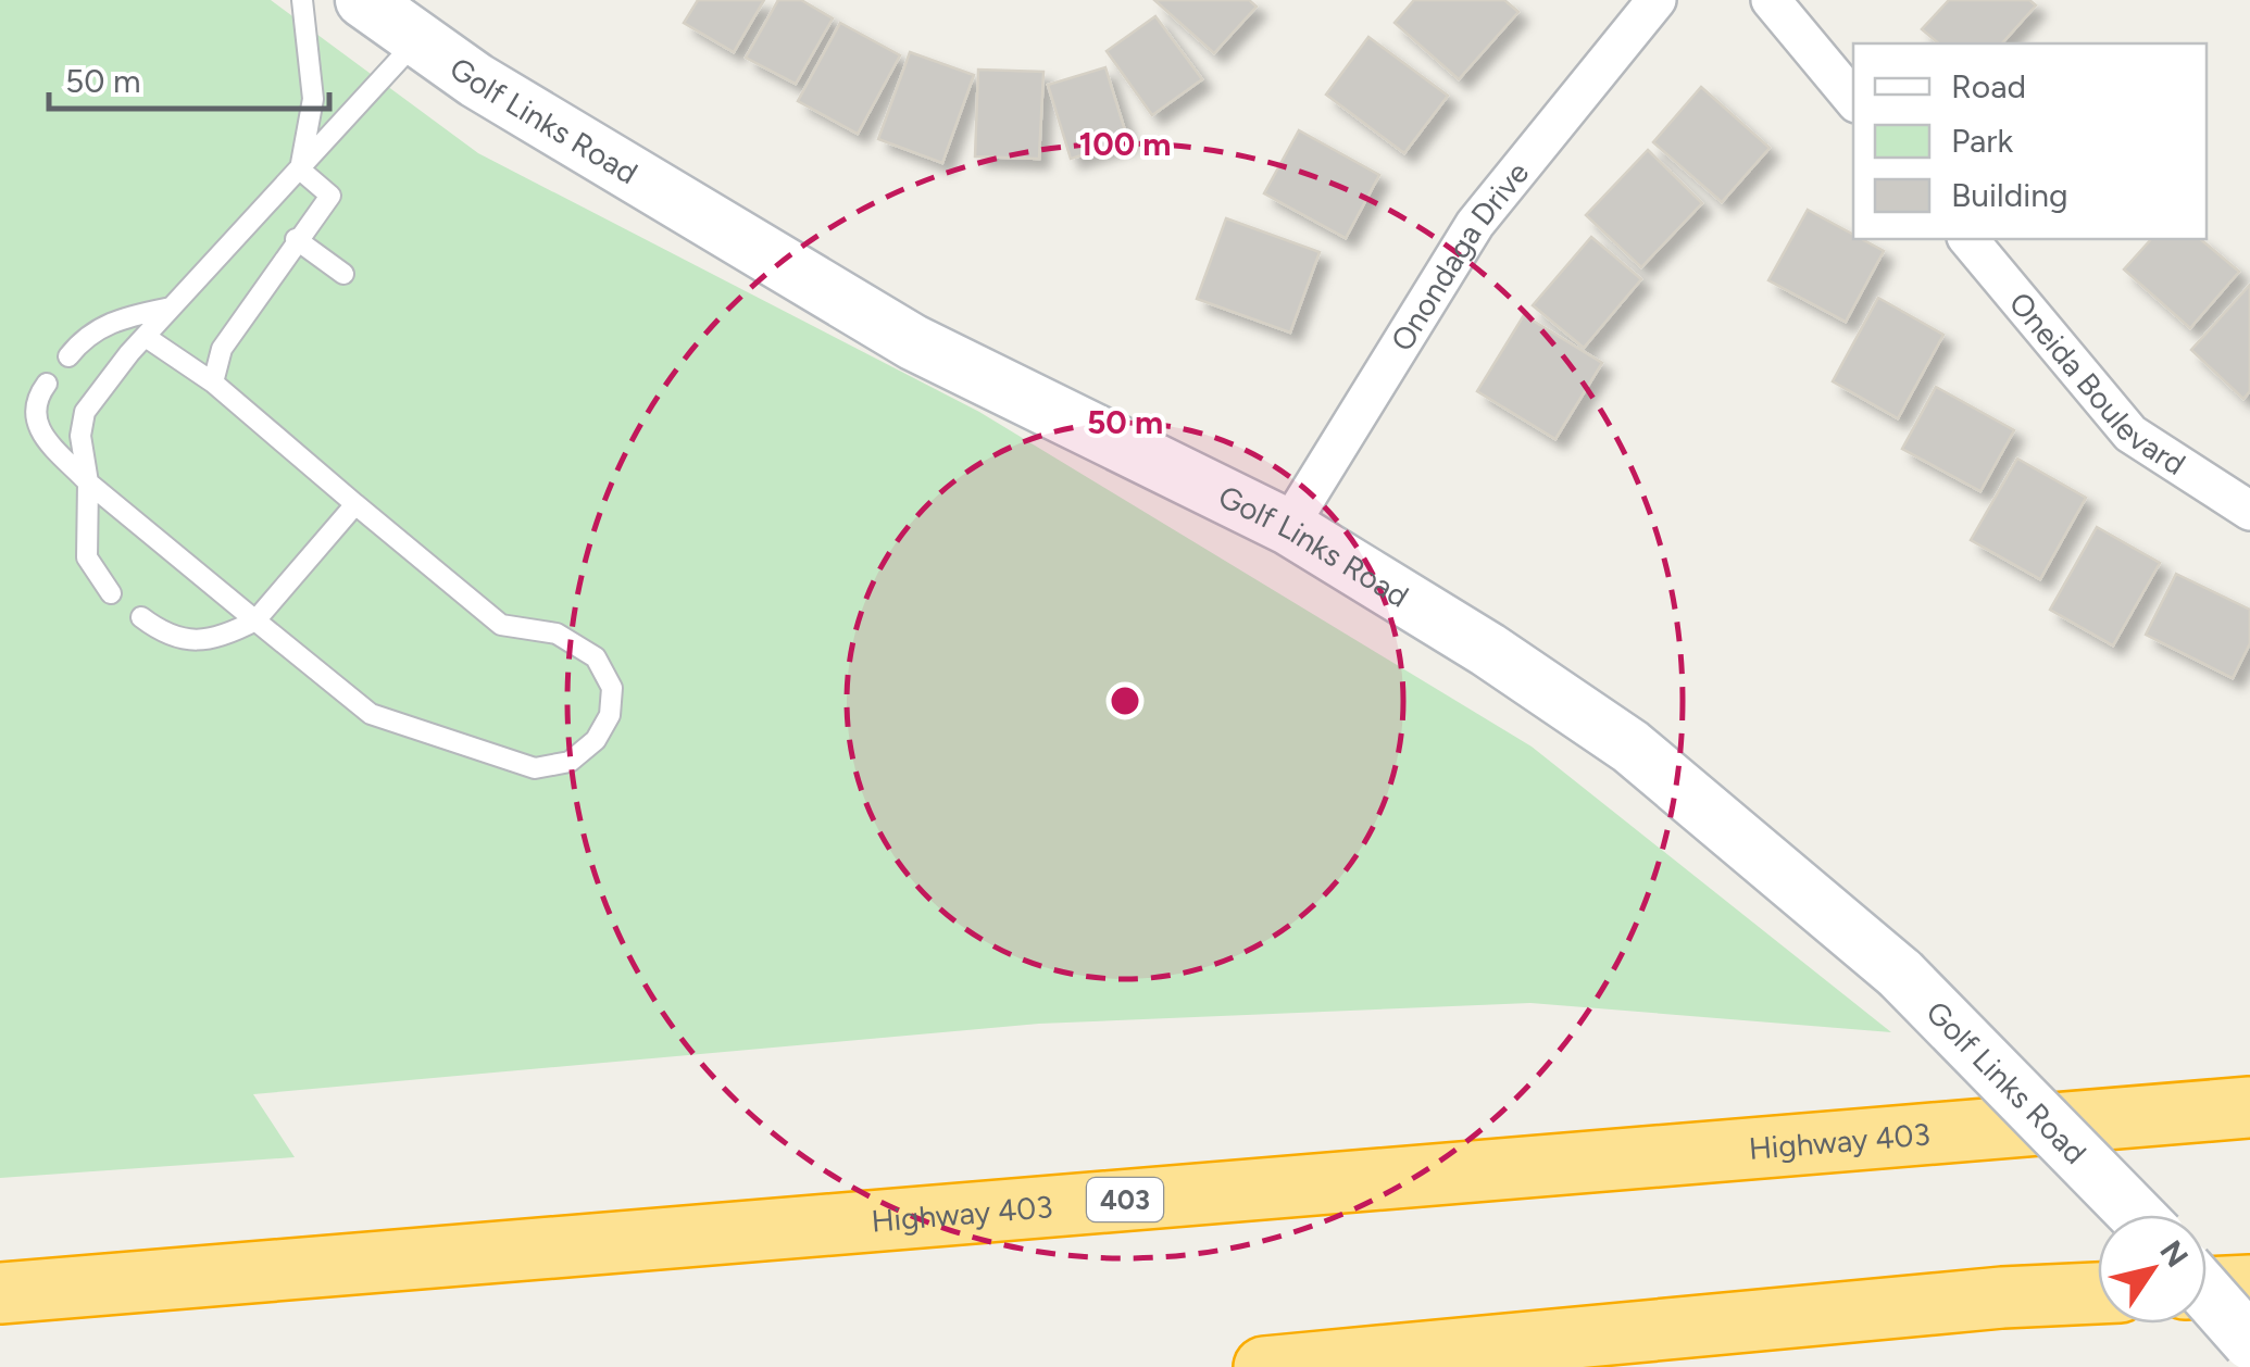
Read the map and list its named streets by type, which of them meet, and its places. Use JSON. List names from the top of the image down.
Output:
{
  "streets": {
    "highway": ["Highway 403", "403"],
    "main road": ["Golf Links Road"],
    "street": ["Onondaga Drive", "Oneida Boulevard"]
  },
  "crossings": [
    ["Golf Links Road", "Onondaga Drive"]
  ],
  "legend": ["Road", "Park", "Building"],
  "scale_bar": "50 m",
  "north": "top right",
  "rings": ["100 m", "50 m"]
}
